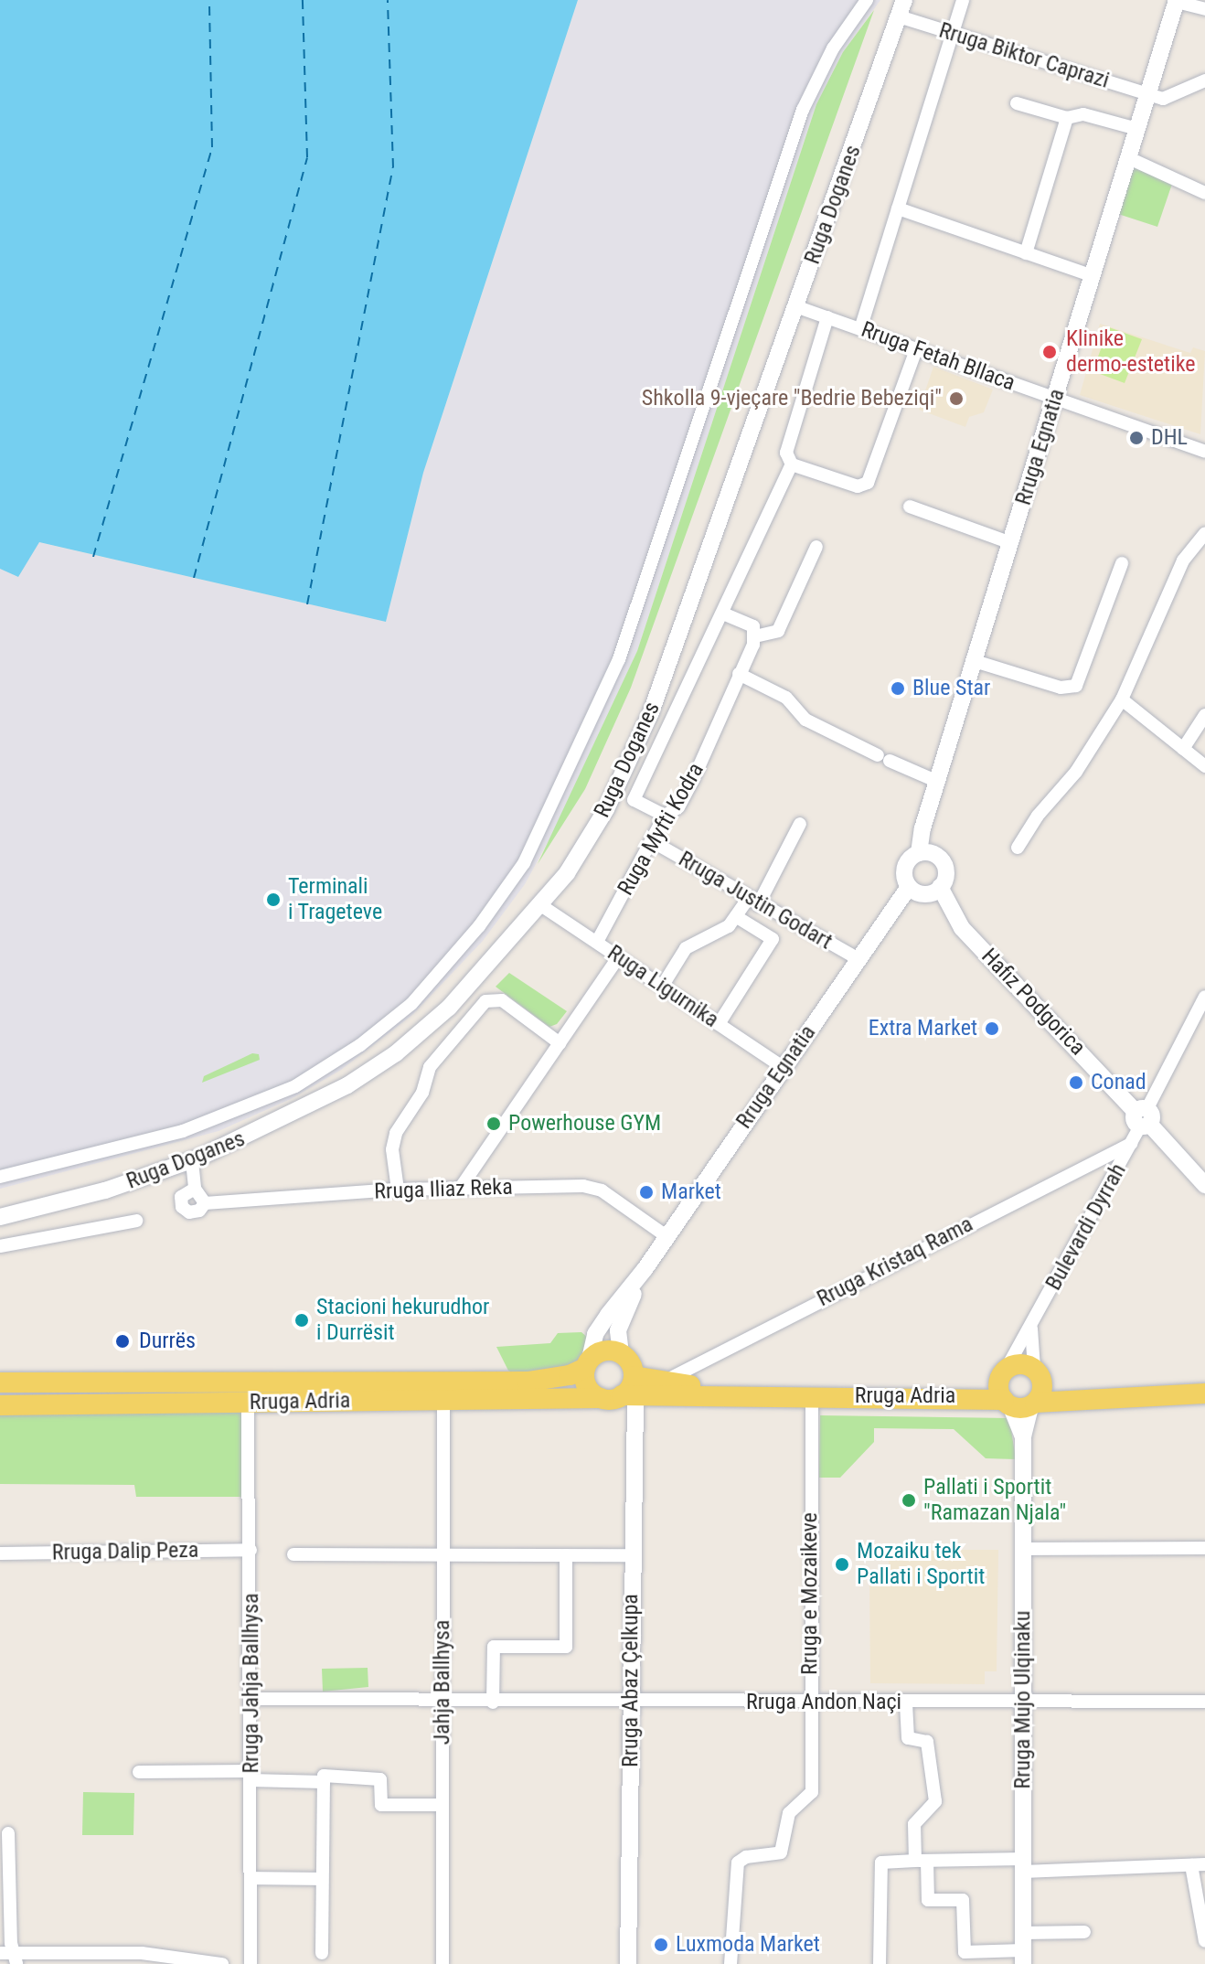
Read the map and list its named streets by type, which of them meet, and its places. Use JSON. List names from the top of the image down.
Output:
{
  "streets": {
    "main road": [
      "Ruga Doganes",
      "Rruga Egnatia",
      "Hafiz Podgorica",
      "Rruga Adria",
      "Rruga Abaz Çelkupa",
      "Rruga Mujo Ulqinaku"
    ],
    "street": [
      "Rruga Biktor Caprazi",
      "Rruga Fetah Bllaca",
      "Ruga Myfti Kodra",
      "Rruga Justin Godart",
      "Ruga Ligurnika",
      "Rruga Iliaz Reka",
      "Bulevardi Dyrrah",
      "Rruga Kristaq Rama",
      "Rruga Dalip Peza",
      "Rruga e Mozaikeve",
      "Jahja Ballhysa",
      "Rruga Jahja Ballhysa",
      "Rruga Andon Naçi"
    ]
  },
  "crossings": [
    ["Rruga Biktor Caprazi", "Ruga Doganes"],
    ["Rruga Biktor Caprazi", "Rruga Egnatia"],
    ["Ruga Doganes", "Rruga Fetah Bllaca"],
    ["Ruga Doganes", "Ruga Myfti Kodra"],
    ["Ruga Doganes", "Ruga Ligurnika"],
    ["Rruga Fetah Bllaca", "Rruga Egnatia"],
    ["Rruga Egnatia", "Rruga Justin Godart"],
    ["Rruga Egnatia", "Ruga Ligurnika"],
    ["Rruga Egnatia", "Hafiz Podgorica"],
    ["Rruga Egnatia", "Rruga Iliaz Reka"],
    ["Rruga Egnatia", "Rruga Adria"],
    ["Rruga Egnatia", "Rruga Abaz Çelkupa"],
    ["Ruga Myfti Kodra", "Rruga Justin Godart"],
    ["Ruga Myfti Kodra", "Ruga Ligurnika"],
    ["Hafiz Podgorica", "Bulevardi Dyrrah"],
    ["Bulevardi Dyrrah", "Rruga Kristaq Rama"],
    ["Bulevardi Dyrrah", "Rruga Adria"],
    ["Bulevardi Dyrrah", "Rruga Mujo Ulqinaku"],
    ["Rruga Kristaq Rama", "Rruga Adria"],
    ["Rruga Adria", "Rruga e Mozaikeve"],
    ["Rruga Adria", "Rruga Abaz Çelkupa"],
    ["Rruga Adria", "Jahja Ballhysa"],
    ["Rruga Adria", "Rruga Jahja Ballhysa"],
    ["Rruga Adria", "Rruga Mujo Ulqinaku"],
    ["Rruga Dalip Peza", "Rruga Jahja Ballhysa"],
    ["Rruga e Mozaikeve", "Rruga Andon Naçi"],
    ["Rruga Abaz Çelkupa", "Rruga Andon Naçi"],
    ["Jahja Ballhysa", "Rruga Andon Naçi"],
    ["Rruga Jahja Ballhysa", "Rruga Andon Naçi"],
    ["Rruga Mujo Ulqinaku", "Rruga Andon Naçi"]
  ],
  "places": [
    "Klinike dermo-estetike",
    "Shkolla 9-vjeçare \"Bedrie Bebeziqi\"",
    "DHL",
    "Blue Star",
    "Terminali i Trageteve",
    "Extra Market",
    "Conad",
    "Powerhouse GYM",
    "Market",
    "Stacioni hekurudhor i Durrësit",
    "Durrës",
    "Pallati i Sportit \"Ramazan Njala\"",
    "Mozaiku tek Pallati i Sportit",
    "Luxmoda Market"
  ]
}
